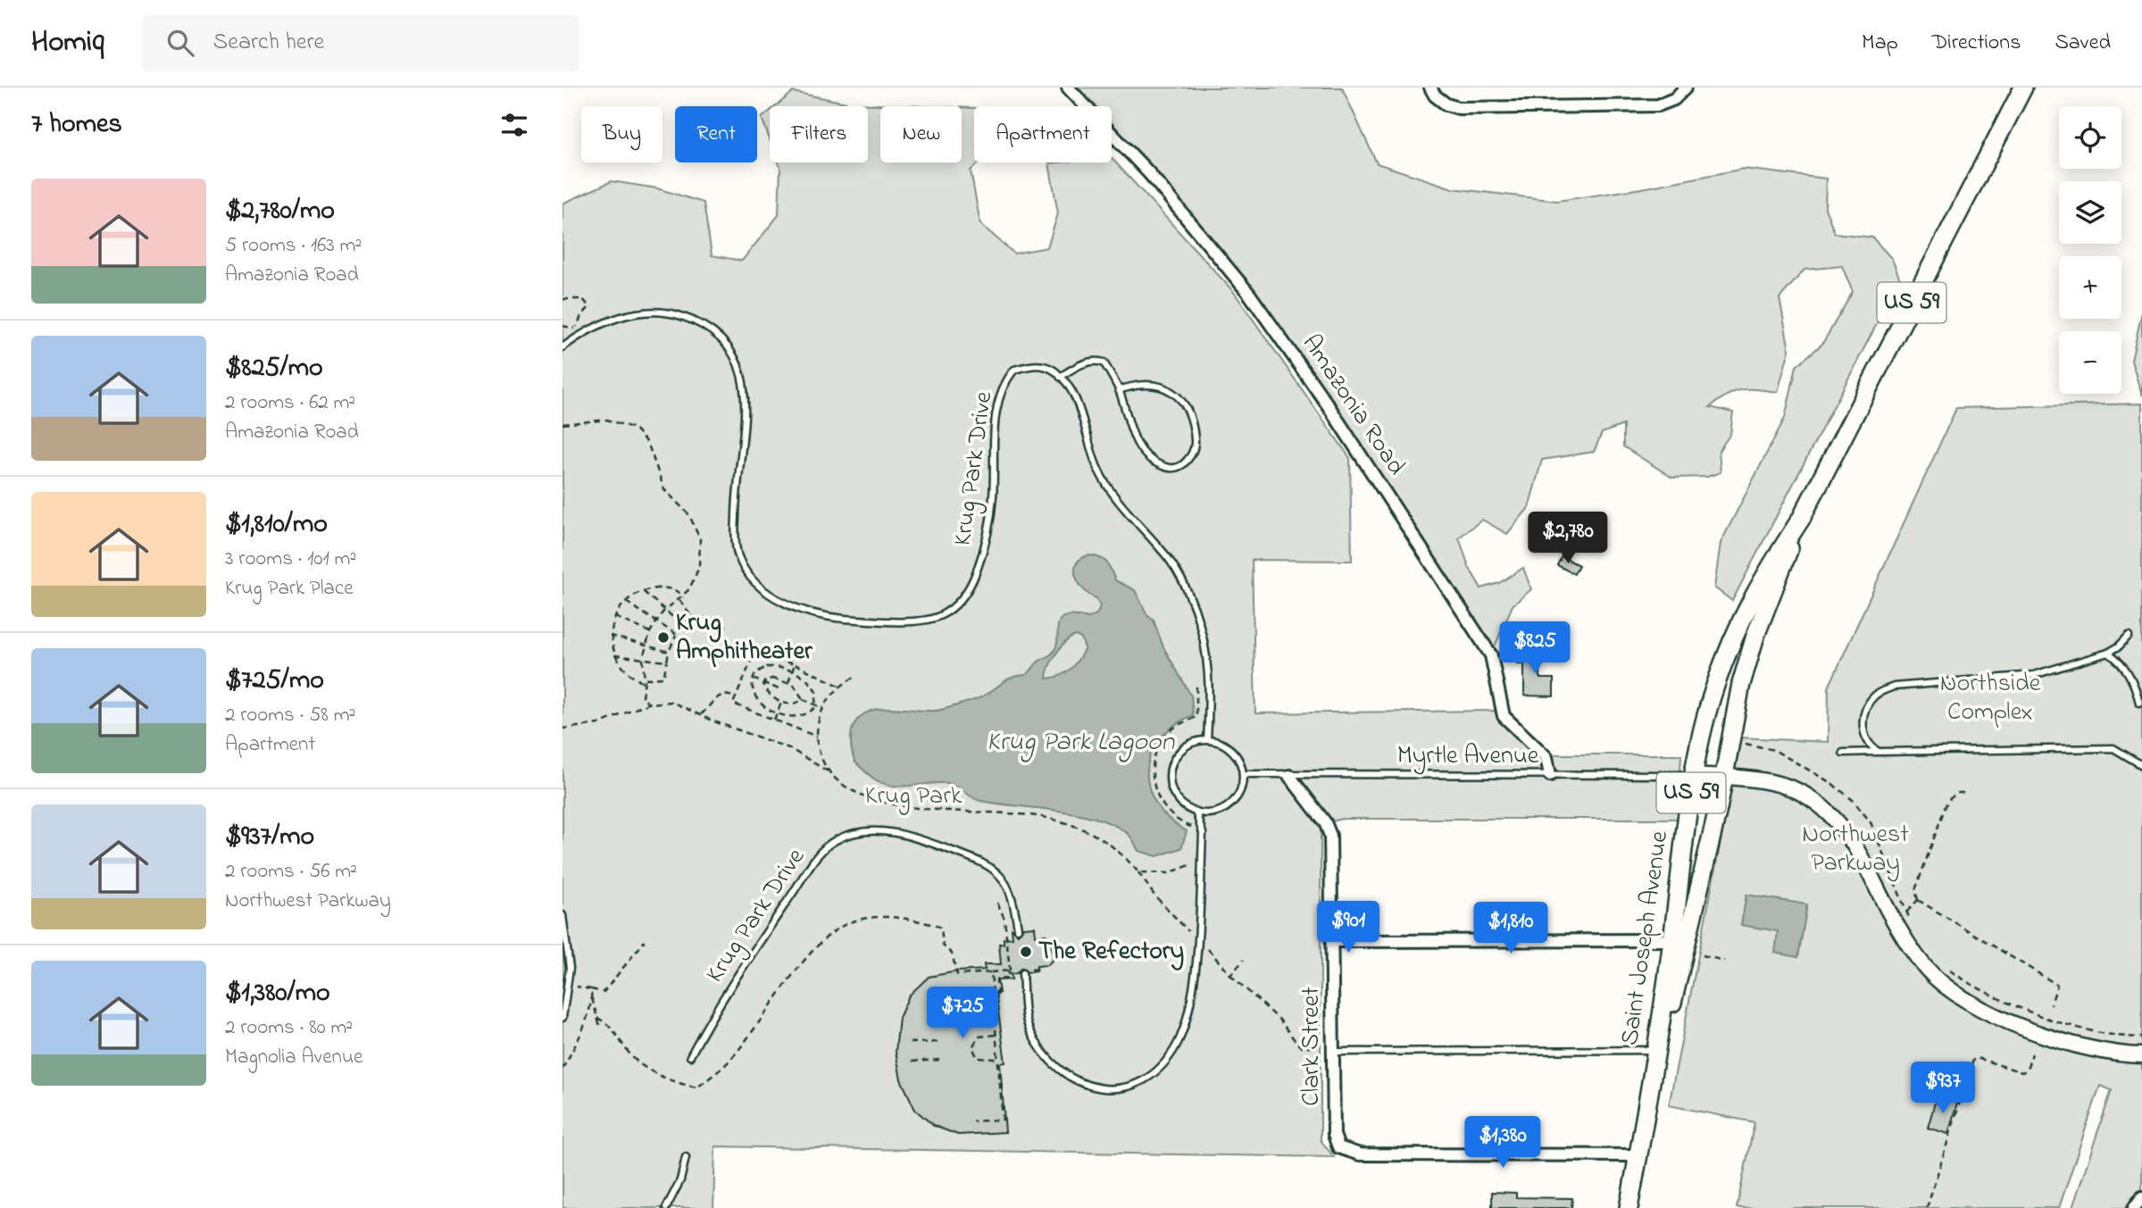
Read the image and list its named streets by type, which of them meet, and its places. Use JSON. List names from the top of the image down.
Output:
{
  "streets": {
    "main road": ["US 59", "Saint Joseph Avenue"],
    "street": ["Amazonia Road", "Clark Street"],
    "lane": ["Krug Park Drive", "Myrtle Avenue"]
  },
  "crossings": [
    ["Amazonia Road", "Myrtle Avenue"],
    ["Myrtle Avenue", "Saint Joseph Avenue"],
    ["Myrtle Avenue", "Clark Street"],
    ["Saint Joseph Avenue", "Clark Street"]
  ],
  "water": ["Krug Park Lagoon"],
  "parks": ["Northside Complex", "Krug Park", "Northwest Parkway"],
  "places": ["Krug Amphitheater", "The Refectory"],
  "page": {
    "header": "Homiq",
    "search": "Search here",
    "nav": ["Map", "Directions", "Saved"],
    "heading": "7 homes",
    "map_buttons": ["+", "−"],
    "chip": [
      "Buy",
      "Rent",
      "Filters",
      "New",
      "Apartment"
    ],
    "list": [
      {
        "name": "$2,780/mo",
        "note": "5 rooms · 163 m² · Amazonia Road"
      },
      {
        "name": "$825/mo",
        "note": "2 rooms · 62 m² · Amazonia Road"
      },
      {
        "name": "$1,810/mo",
        "note": "3 rooms · 101 m² · Krug Park Place"
      },
      {
        "name": "$725/mo",
        "note": "2 rooms · 58 m² · Apartment"
      },
      {
        "name": "$937/mo",
        "note": "2 rooms · 56 m² · Northwest Parkway"
      },
      {
        "name": "$1,380/mo",
        "note": "2 rooms · 80 m² · Magnolia Avenue"
      }
    ],
    "price": [
      "$2,780",
      "$825",
      "$901",
      "$1,810",
      "$725",
      "$937",
      "$1,380"
    ]
  }
}
